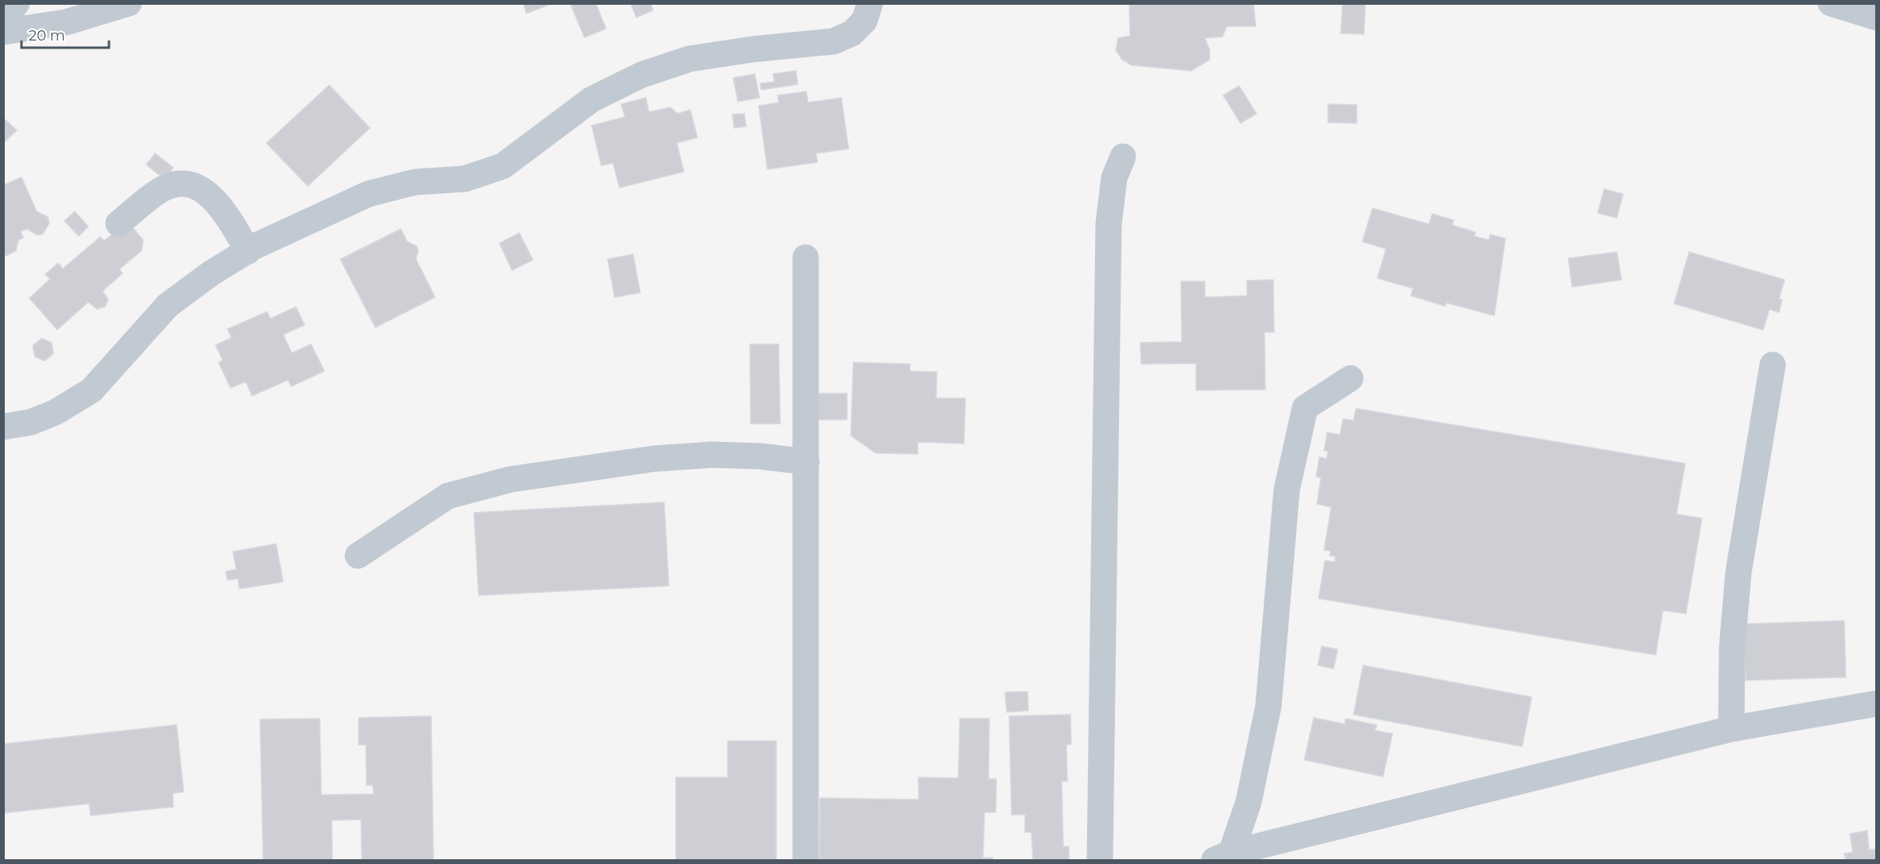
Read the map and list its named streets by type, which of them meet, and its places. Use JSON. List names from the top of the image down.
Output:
{
  "scale_bar": "20 m"
}
